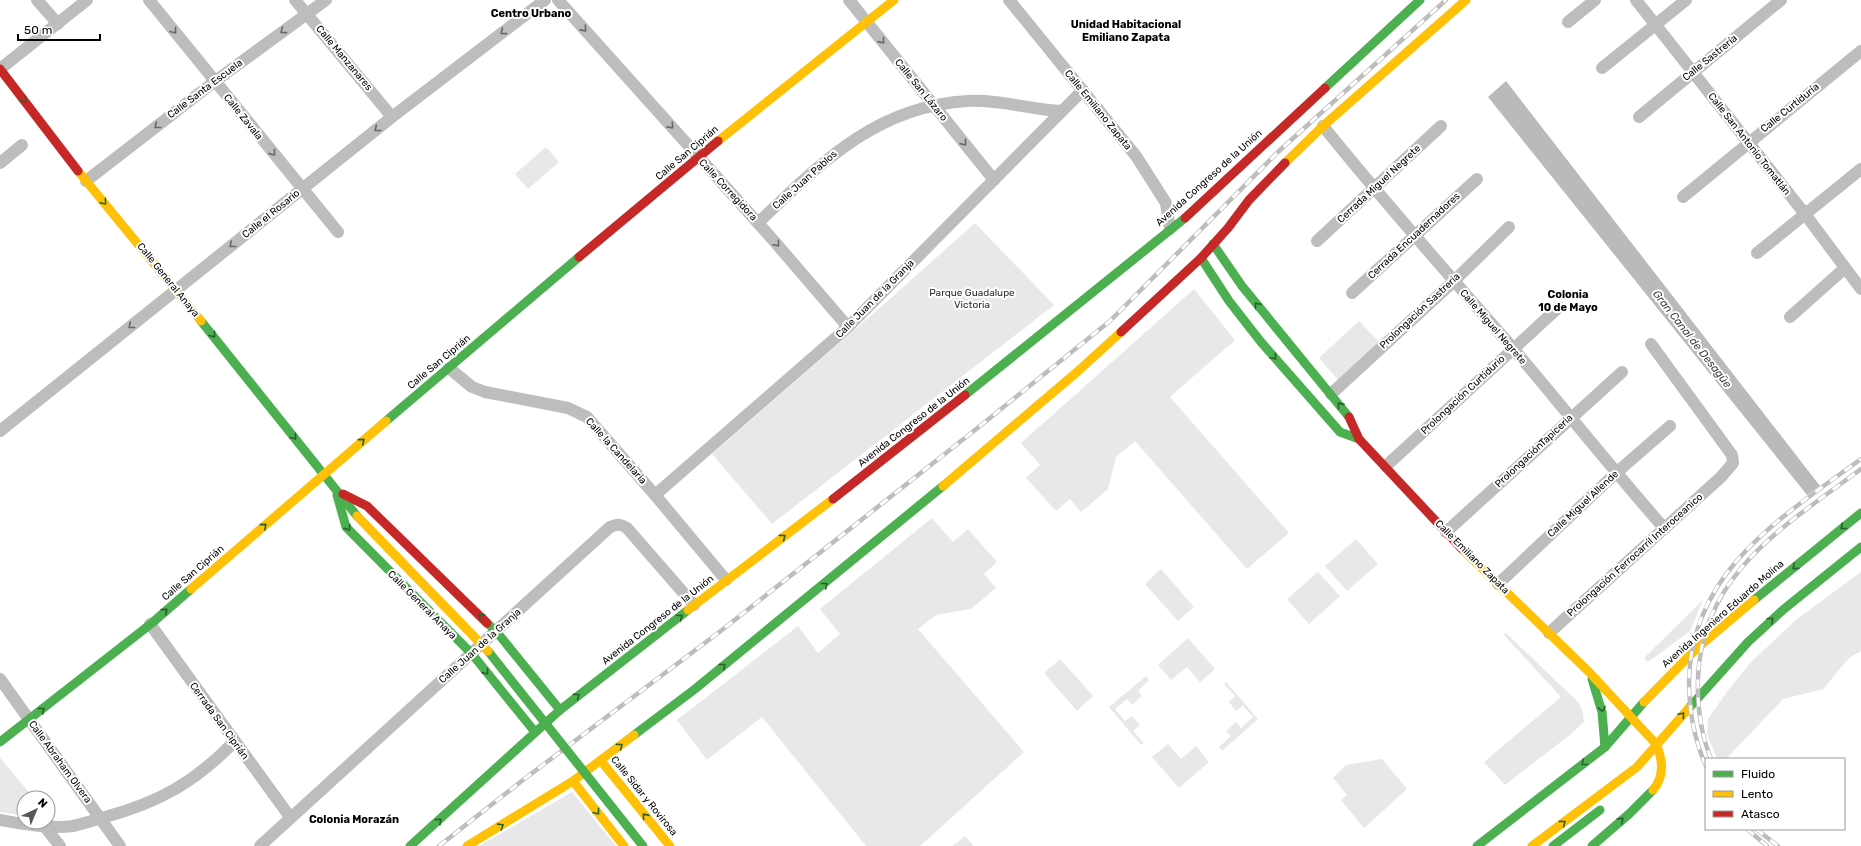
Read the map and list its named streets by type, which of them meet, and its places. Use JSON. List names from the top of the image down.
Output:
{
  "streets": {
    "street": [
      "Calle Manzanares",
      "Calle Sastrería",
      "Calle Santa Escuela",
      "Calle San Lázaro",
      "Calle Curtiduría",
      "Calle Emiliano Zapata",
      "Calle Zavala",
      "Calle San Antonio Tomatlán",
      "Calle San Ciprián",
      "Avenida Congreso de la Unión",
      "Calle Juan Pablos",
      "Cerrada Miguel Negrete",
      "Calle Corregidora",
      "Calle el Rosario",
      "Cerrada Encuadernadores",
      "Calle General Anaya",
      "Calle Juan de la Granja",
      "Prolongación Sastreria",
      "Calle Miguel Negrete",
      "Prolongación Curtidurio",
      "Calle la Candelaria",
      "ProlongaciónTapiceria",
      "Calle Miguel Allende",
      "Prolongación Ferrocarril Interoceanico",
      "Avenida Ingeniero Eduardo Molina",
      "Cerrada San Ciprián",
      "Calle Abraham Olvera",
      "Calle Sidar y Rovirosa"
    ]
  },
  "crossings": [
    ["Calle Manzanares", "Calle Santa Escuela"],
    ["Calle Manzanares", "Calle el Rosario"],
    ["Calle Sastrería", "Calle San Antonio Tomatlán"],
    ["Calle Santa Escuela", "Calle Zavala"],
    ["Calle Santa Escuela", "Calle General Anaya"],
    ["Calle San Lázaro", "Calle San Ciprián"],
    ["Calle San Lázaro", "Calle Juan Pablos"],
    ["Calle San Lázaro", "Calle Juan de la Granja"],
    ["Calle Curtiduría", "Calle San Antonio Tomatlán"],
    ["Calle Emiliano Zapata", "Avenida Congreso de la Unión"],
    ["Calle Emiliano Zapata", "Calle Juan de la Granja"],
    ["Calle Emiliano Zapata", "Prolongación Sastreria"],
    ["Calle Emiliano Zapata", "Prolongación Curtidurio"],
    ["Calle Emiliano Zapata", "ProlongaciónTapiceria"],
    ["Calle Emiliano Zapata", "Calle Miguel Allende"],
    ["Calle Emiliano Zapata", "Prolongación Ferrocarril Interoceanico"],
    ["Calle Emiliano Zapata", "Avenida Ingeniero Eduardo Molina"],
    ["Calle Zavala", "Calle el Rosario"],
    ["Calle San Ciprián", "Calle Corregidora"],
    ["Calle San Ciprián", "Calle General Anaya"],
    ["Calle San Ciprián", "Calle la Candelaria"],
    ["Calle San Ciprián", "Cerrada San Ciprián"],
    ["Calle San Ciprián", "Calle Abraham Olvera"],
    ["Avenida Congreso de la Unión", "Calle General Anaya"],
    ["Avenida Congreso de la Unión", "Calle Juan de la Granja"],
    ["Avenida Congreso de la Unión", "Calle la Candelaria"],
    ["Calle Juan Pablos", "Calle Corregidora"],
    ["Calle Juan Pablos", "Calle Juan de la Granja"],
    ["Cerrada Miguel Negrete", "Calle Miguel Negrete"],
    ["Calle Corregidora", "Calle Juan de la Granja"],
    ["Calle el Rosario", "Calle General Anaya"],
    ["Cerrada Encuadernadores", "Calle Miguel Negrete"],
    ["Calle General Anaya", "Calle Juan de la Granja"],
    ["Calle Juan de la Granja", "Calle la Candelaria"],
    ["Calle Juan de la Granja", "Cerrada San Ciprián"],
    ["Prolongación Sastreria", "Calle Miguel Negrete"],
    ["Calle Miguel Negrete", "Prolongación Curtidurio"],
    ["Calle Miguel Negrete", "ProlongaciónTapiceria"],
    ["Calle Miguel Negrete", "Calle Miguel Allende"],
    ["Calle Miguel Negrete", "Prolongación Ferrocarril Interoceanico"]
  ],
  "one_way": [
    "Calle Santa Escuela",
    "Calle San Lázaro",
    "Calle Zavala",
    "Calle San Ciprián",
    "Calle Corregidora",
    "Calle el Rosario"
  ],
  "districts": [
    "Centro Urbano",
    "Unidad Habitacional Emiliano Zapata",
    "Colonia 10 de Mayo",
    "Colonia Morazán"
  ],
  "water": ["Gran Canal de Desagüe"],
  "parks": ["Parque Guadalupe Victoria"],
  "legend": ["Fluido", "Lento", "Atasco"],
  "scale_bar": "50 m",
  "north": "top right"
}
